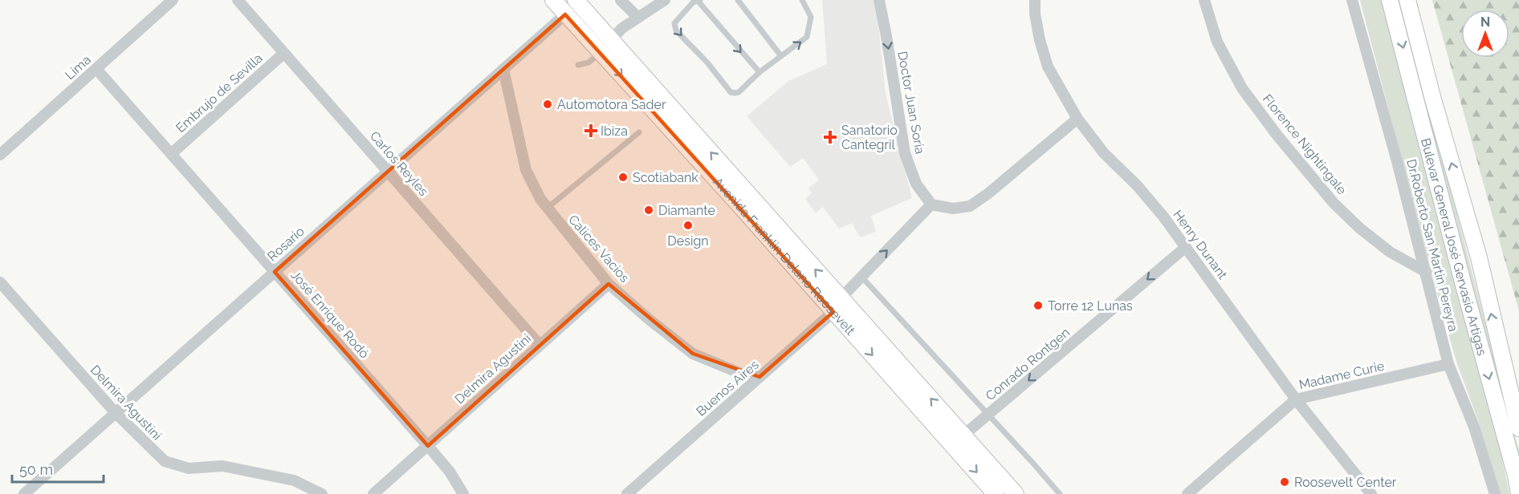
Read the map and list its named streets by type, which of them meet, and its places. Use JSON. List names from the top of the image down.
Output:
{
  "streets": {
    "main road": ["Bulevar General José Gervasio Artigas", "Avenida Franklin Delano Roosevelt"],
    "street": [
      "Lima",
      "Embrujo de Sevilla",
      "Doctor Juan Soria",
      "Florence Nightingale",
      "Carlos Reyles",
      "Rosario",
      "Henry Dunant",
      "Dr.Roberto San Martin Pereyra",
      "Calices Vacios",
      "José Enrique Rodó",
      "Conrado Rontgen",
      "Delmira Agustini",
      "Madame Curie",
      "Buenos Aires"
    ]
  },
  "crossings": [
    ["Lima", "José Enrique Rodó"],
    ["Embrujo de Sevilla", "Carlos Reyles"],
    ["Embrujo de Sevilla", "José Enrique Rodó"],
    ["Doctor Juan Soria", "Buenos Aires"],
    ["Florence Nightingale", "Dr.Roberto San Martin Pereyra"],
    ["Carlos Reyles", "Rosario"],
    ["Carlos Reyles", "Delmira Agustini"],
    ["Rosario", "Calices Vacios"],
    ["Rosario", "Avenida Franklin Delano Roosevelt"],
    ["Rosario", "José Enrique Rodó"],
    ["Rosario", "Delmira Agustini"],
    ["Henry Dunant", "Conrado Rontgen"],
    ["Henry Dunant", "Madame Curie"],
    ["Dr.Roberto San Martin Pereyra", "Madame Curie"],
    ["Calices Vacios", "Delmira Agustini"],
    ["Calices Vacios", "Buenos Aires"],
    ["Avenida Franklin Delano Roosevelt", "Conrado Rontgen"],
    ["Avenida Franklin Delano Roosevelt", "Buenos Aires"],
    ["José Enrique Rodó", "Delmira Agustini"]
  ],
  "one_way": ["Doctor Juan Soria", "Conrado Rontgen"],
  "places": {
    "other": [
      "Automotora Sader",
      "Scotiabank",
      "Diamante",
      "Design",
      "Torre 12 Lunas",
      "Roosevelt Center"
    ],
    "health": ["Ibiza", "Sanatorio Cantegril"]
  },
  "scale_bar": "50 m",
  "north": "top"
}
